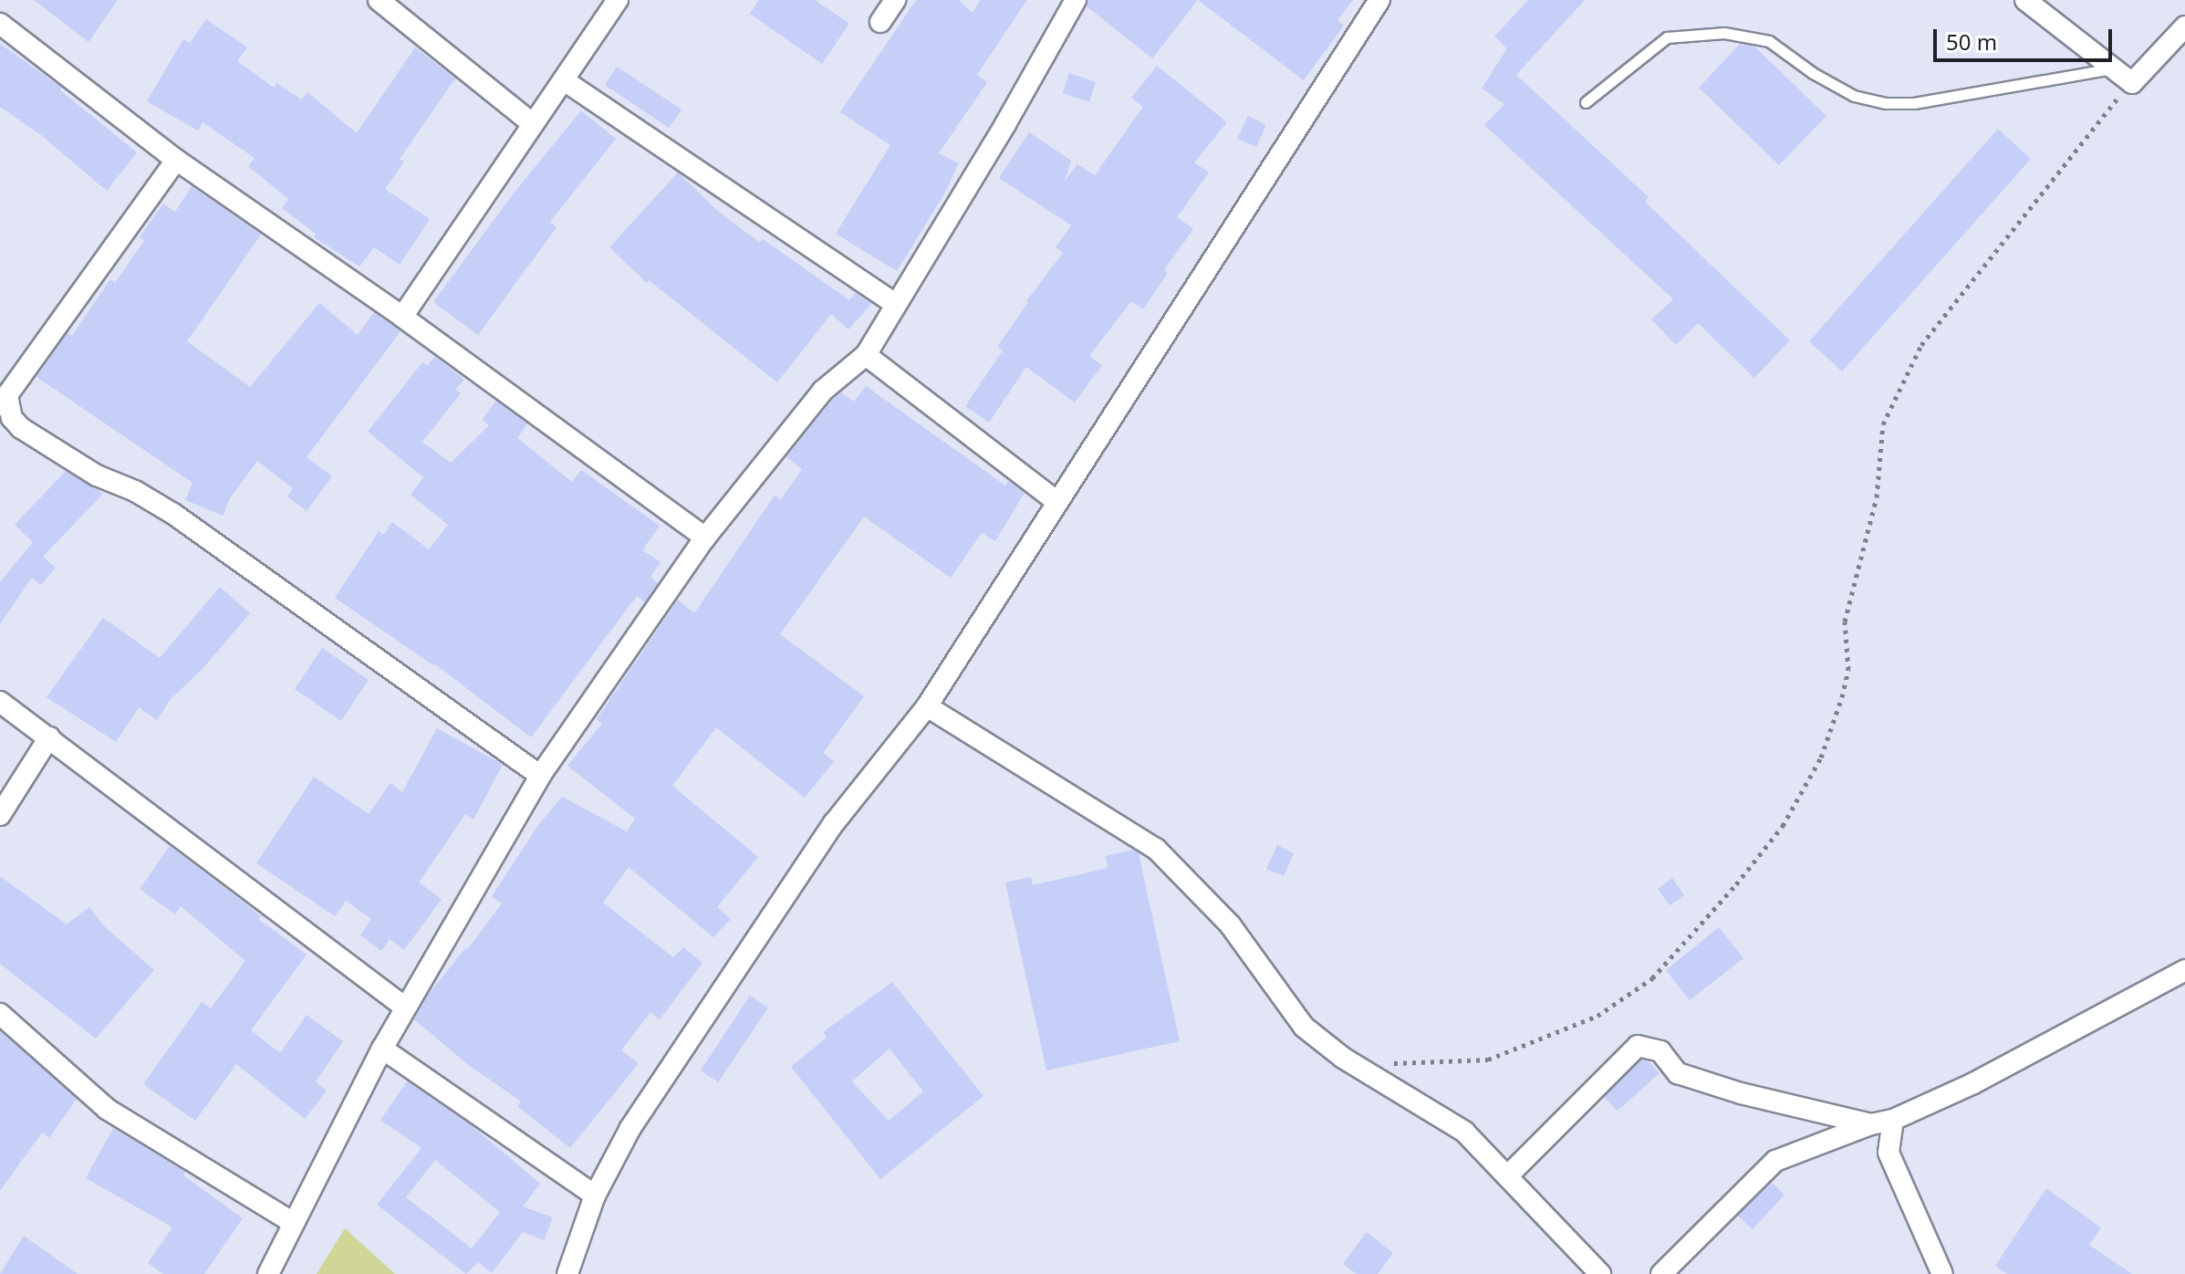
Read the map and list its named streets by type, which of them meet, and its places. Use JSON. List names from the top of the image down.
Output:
{
  "scale_bar": "50 m"
}
